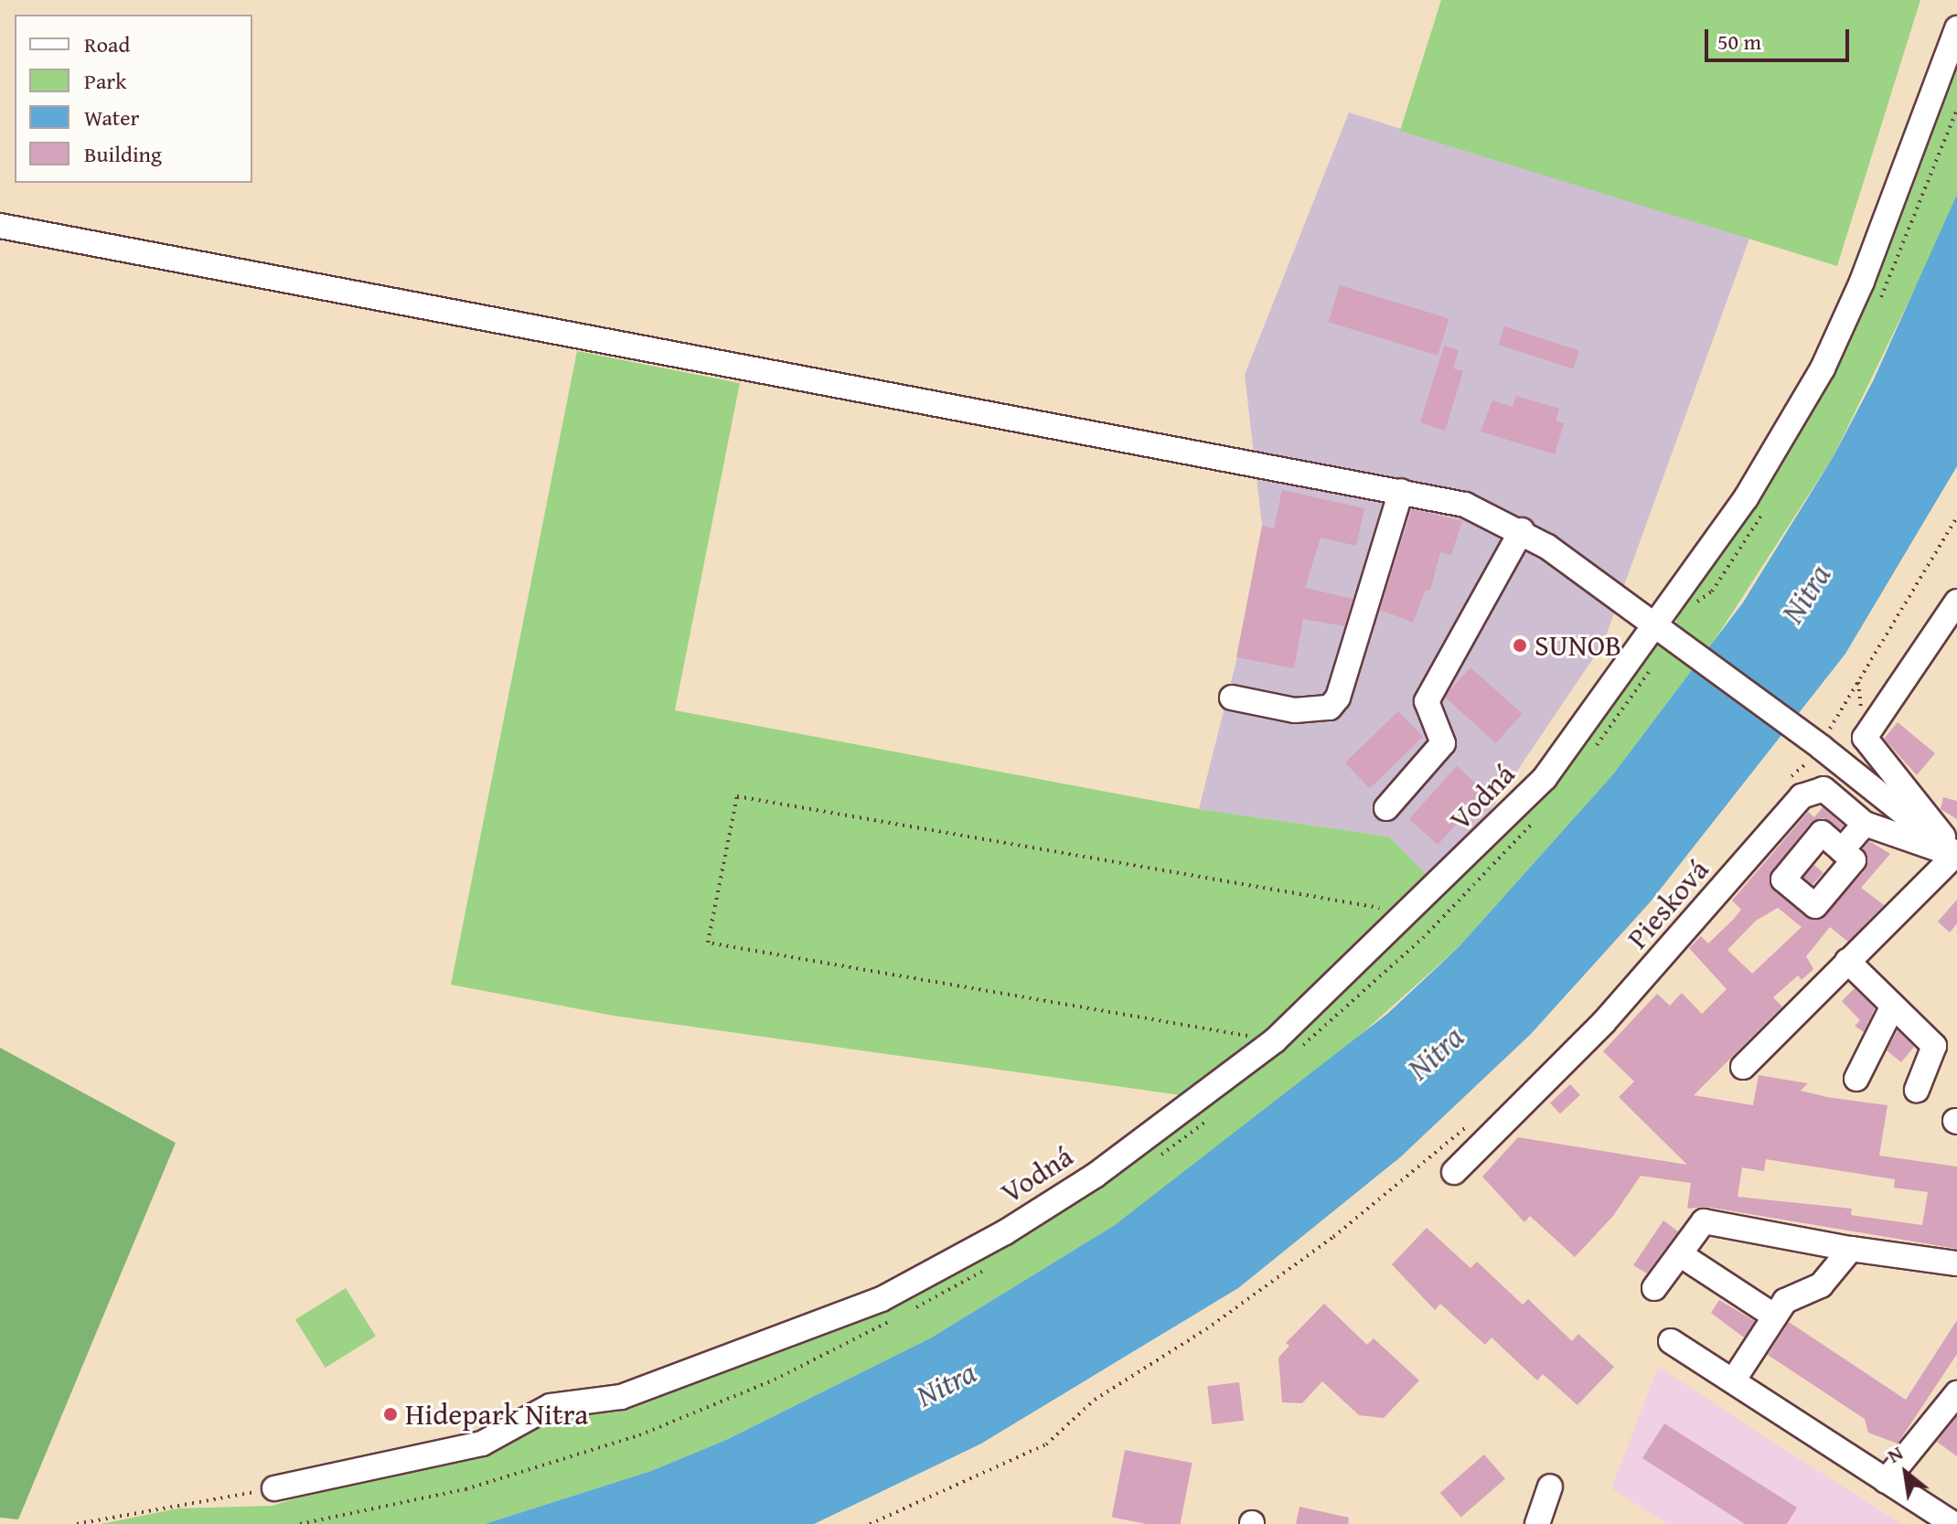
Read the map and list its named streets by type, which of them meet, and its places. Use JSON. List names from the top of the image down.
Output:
{
  "streets": {
    "street": ["Vodná", "Piesková"]
  },
  "water": ["Nitra"],
  "places": ["SUNOB", "Hidepark Nitra"],
  "legend": [
    "Road",
    "Park",
    "Water",
    "Building"
  ],
  "scale_bar": "50 m",
  "north": "top left"
}
